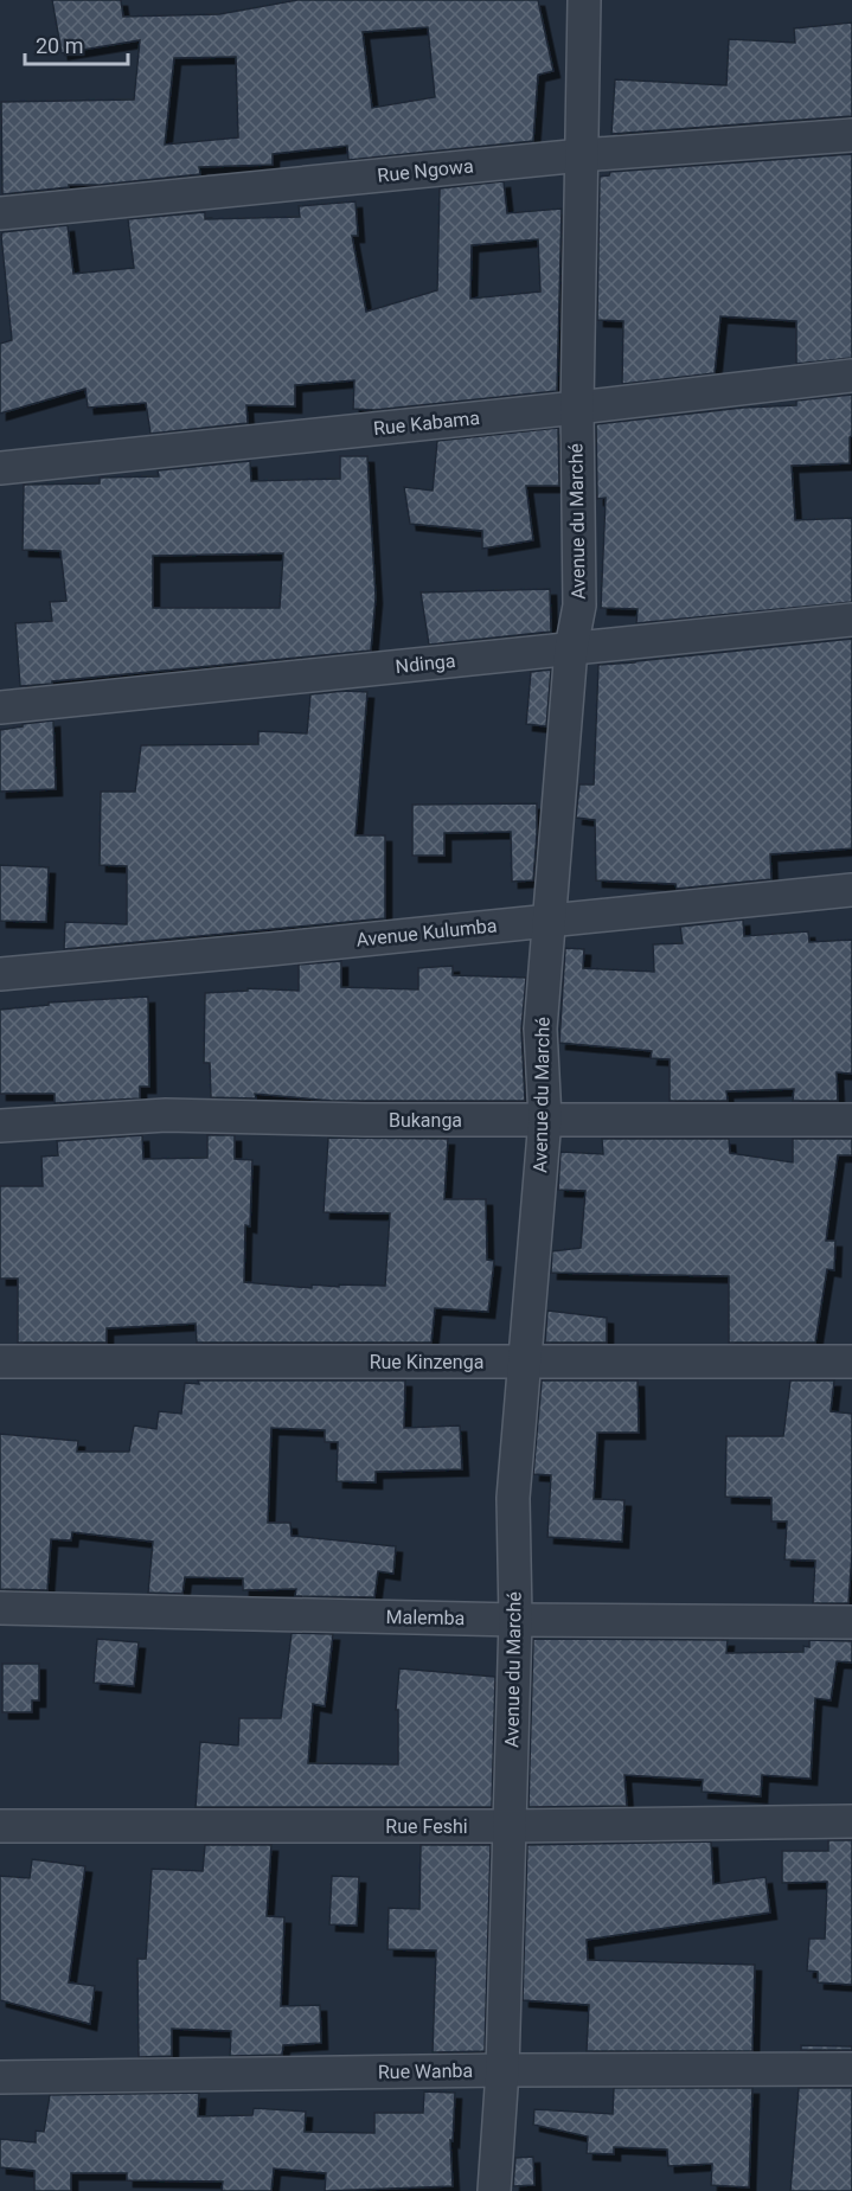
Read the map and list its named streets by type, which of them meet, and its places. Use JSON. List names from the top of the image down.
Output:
{
  "streets": {
    "street": [
      "Rue Ngowa",
      "Rue Kabama",
      "Avenue du Marché",
      "Ndinga",
      "Avenue Kulumba",
      "Bukanga",
      "Rue Kinzenga",
      "Malemba",
      "Rue Feshi",
      "Rue Wanba"
    ]
  },
  "crossings": [
    ["Rue Ngowa", "Avenue du Marché"],
    ["Rue Kabama", "Avenue du Marché"],
    ["Avenue du Marché", "Ndinga"],
    ["Avenue du Marché", "Avenue Kulumba"],
    ["Avenue du Marché", "Bukanga"],
    ["Avenue du Marché", "Rue Kinzenga"],
    ["Avenue du Marché", "Malemba"],
    ["Avenue du Marché", "Rue Feshi"],
    ["Avenue du Marché", "Rue Wanba"]
  ],
  "scale_bar": "20 m"
}
